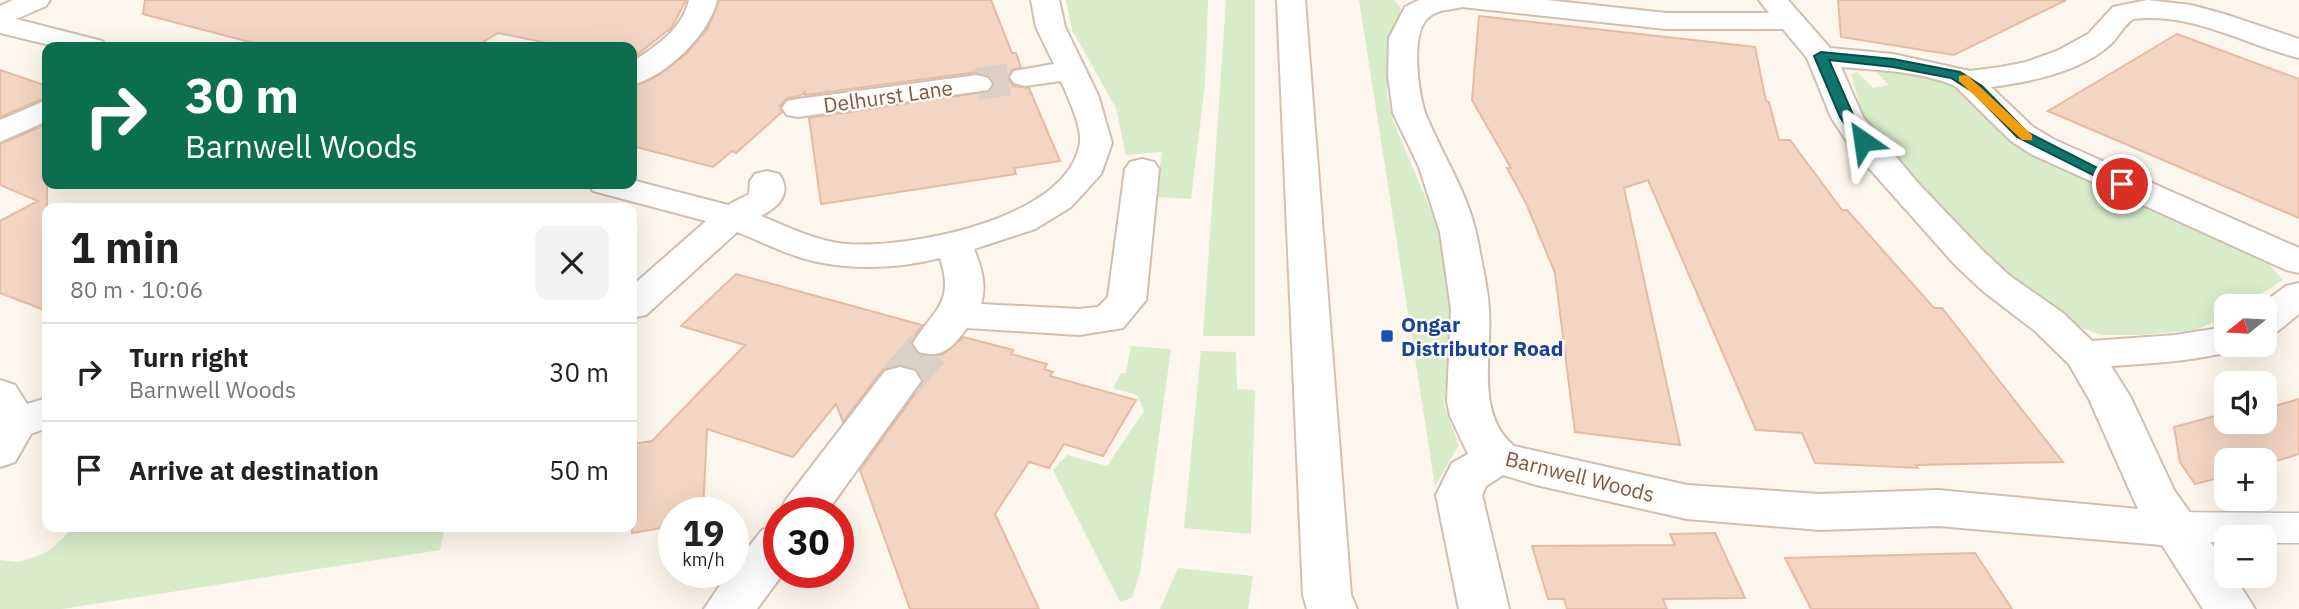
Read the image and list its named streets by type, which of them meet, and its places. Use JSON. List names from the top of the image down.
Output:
{
  "streets": {
    "street": ["Delhurst Lane", "Barnwell Woods"]
  },
  "places": {
    "transit": ["Ongar Distributor Road"]
  },
  "north": "left",
  "page": {
    "turn": ["30 m", "Barnwell Woods"],
    "heading": ["1 min", "80 m · 10:06"],
    "map_buttons": ["+", "−"],
    "list": [
      {
        "name": "Turn right",
        "note": "Barnwell Woods",
        "value": "30 m"
      },
      {
        "name": "Arrive at destination",
        "value": "50 m"
      }
    ],
    "speed": "19 km/h",
    "limit": "30"
  }
}
